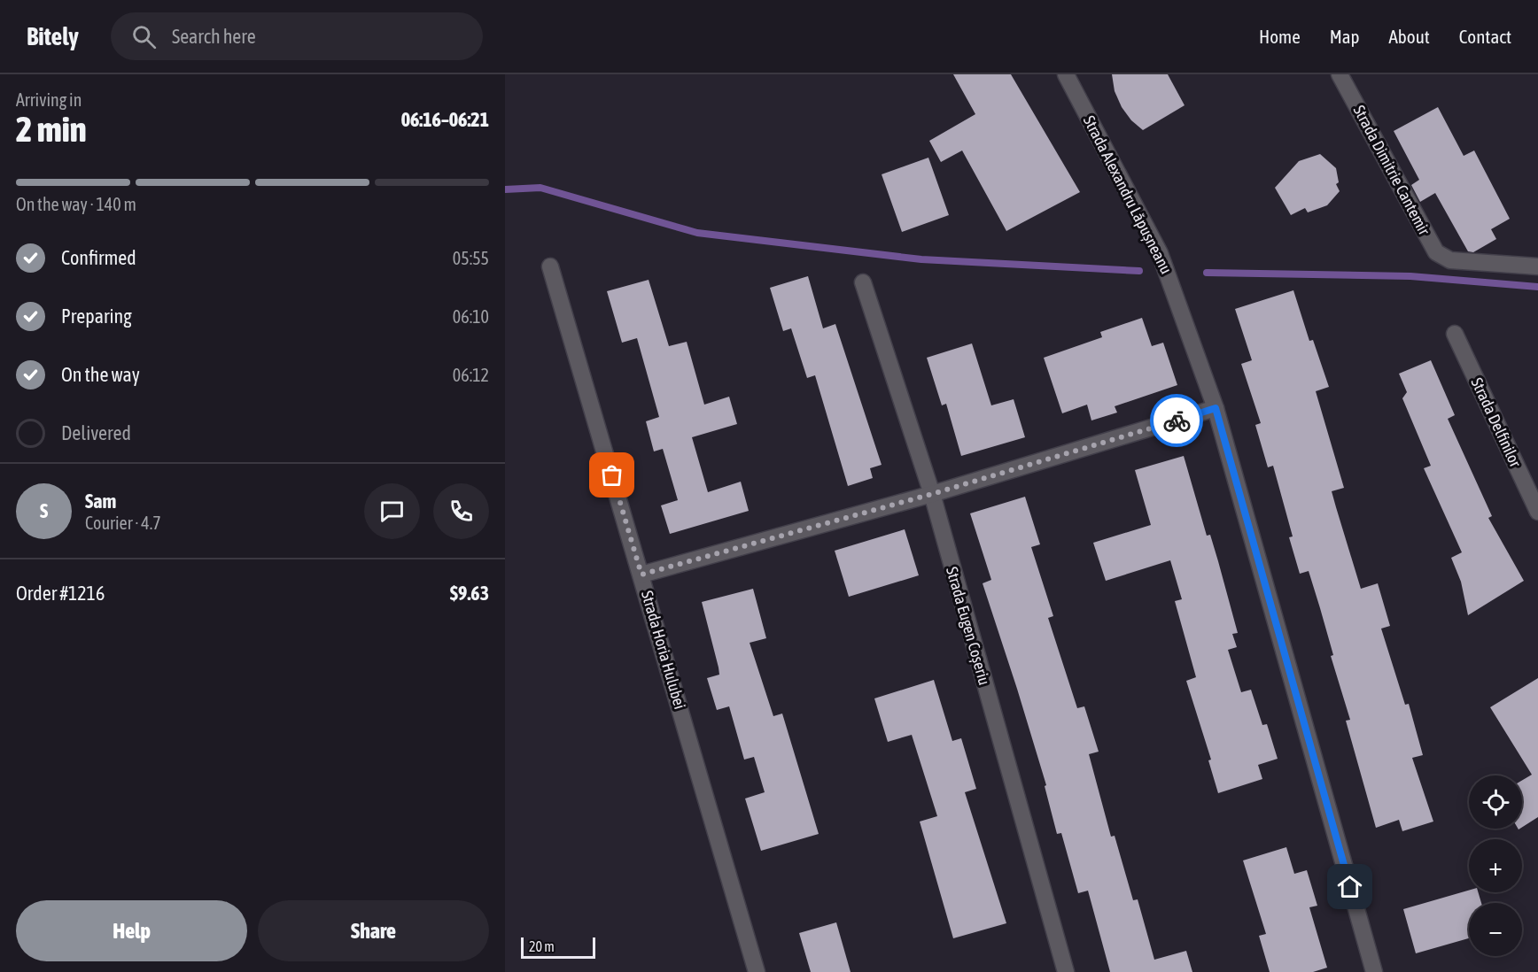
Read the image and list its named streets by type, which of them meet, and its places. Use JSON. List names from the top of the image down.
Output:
{
  "streets": {
    "street": [
      "Strada Dimitrie Cantemir",
      "Strada Alexandru Lăpușneanu",
      "Strada Delfinilor",
      "Strada Eugen Coșeriu",
      "Strada Horia Hulubei"
    ]
  },
  "scale_bar": "20 m",
  "page": {
    "header": "Bitely",
    "search": "Search here",
    "nav": [
      "Home",
      "Map",
      "About",
      "Contact"
    ],
    "heading": ["2 min", "Arriving in", "06:16–06:21"],
    "panel": [
      "Sam",
      "Courier · 4.7",
      "Order #1216",
      "$9.63"
    ],
    "bar": "On the way · 140 m",
    "list": [
      ["Confirmed", "05:55"],
      ["Preparing", "06:10"],
      ["On the way", "06:12"],
      "Delivered"
    ],
    "round": "S",
    "map_buttons": ["+", "−"],
    "buttons": ["Help", "Share"],
    "scale": "20 m"
  }
}
